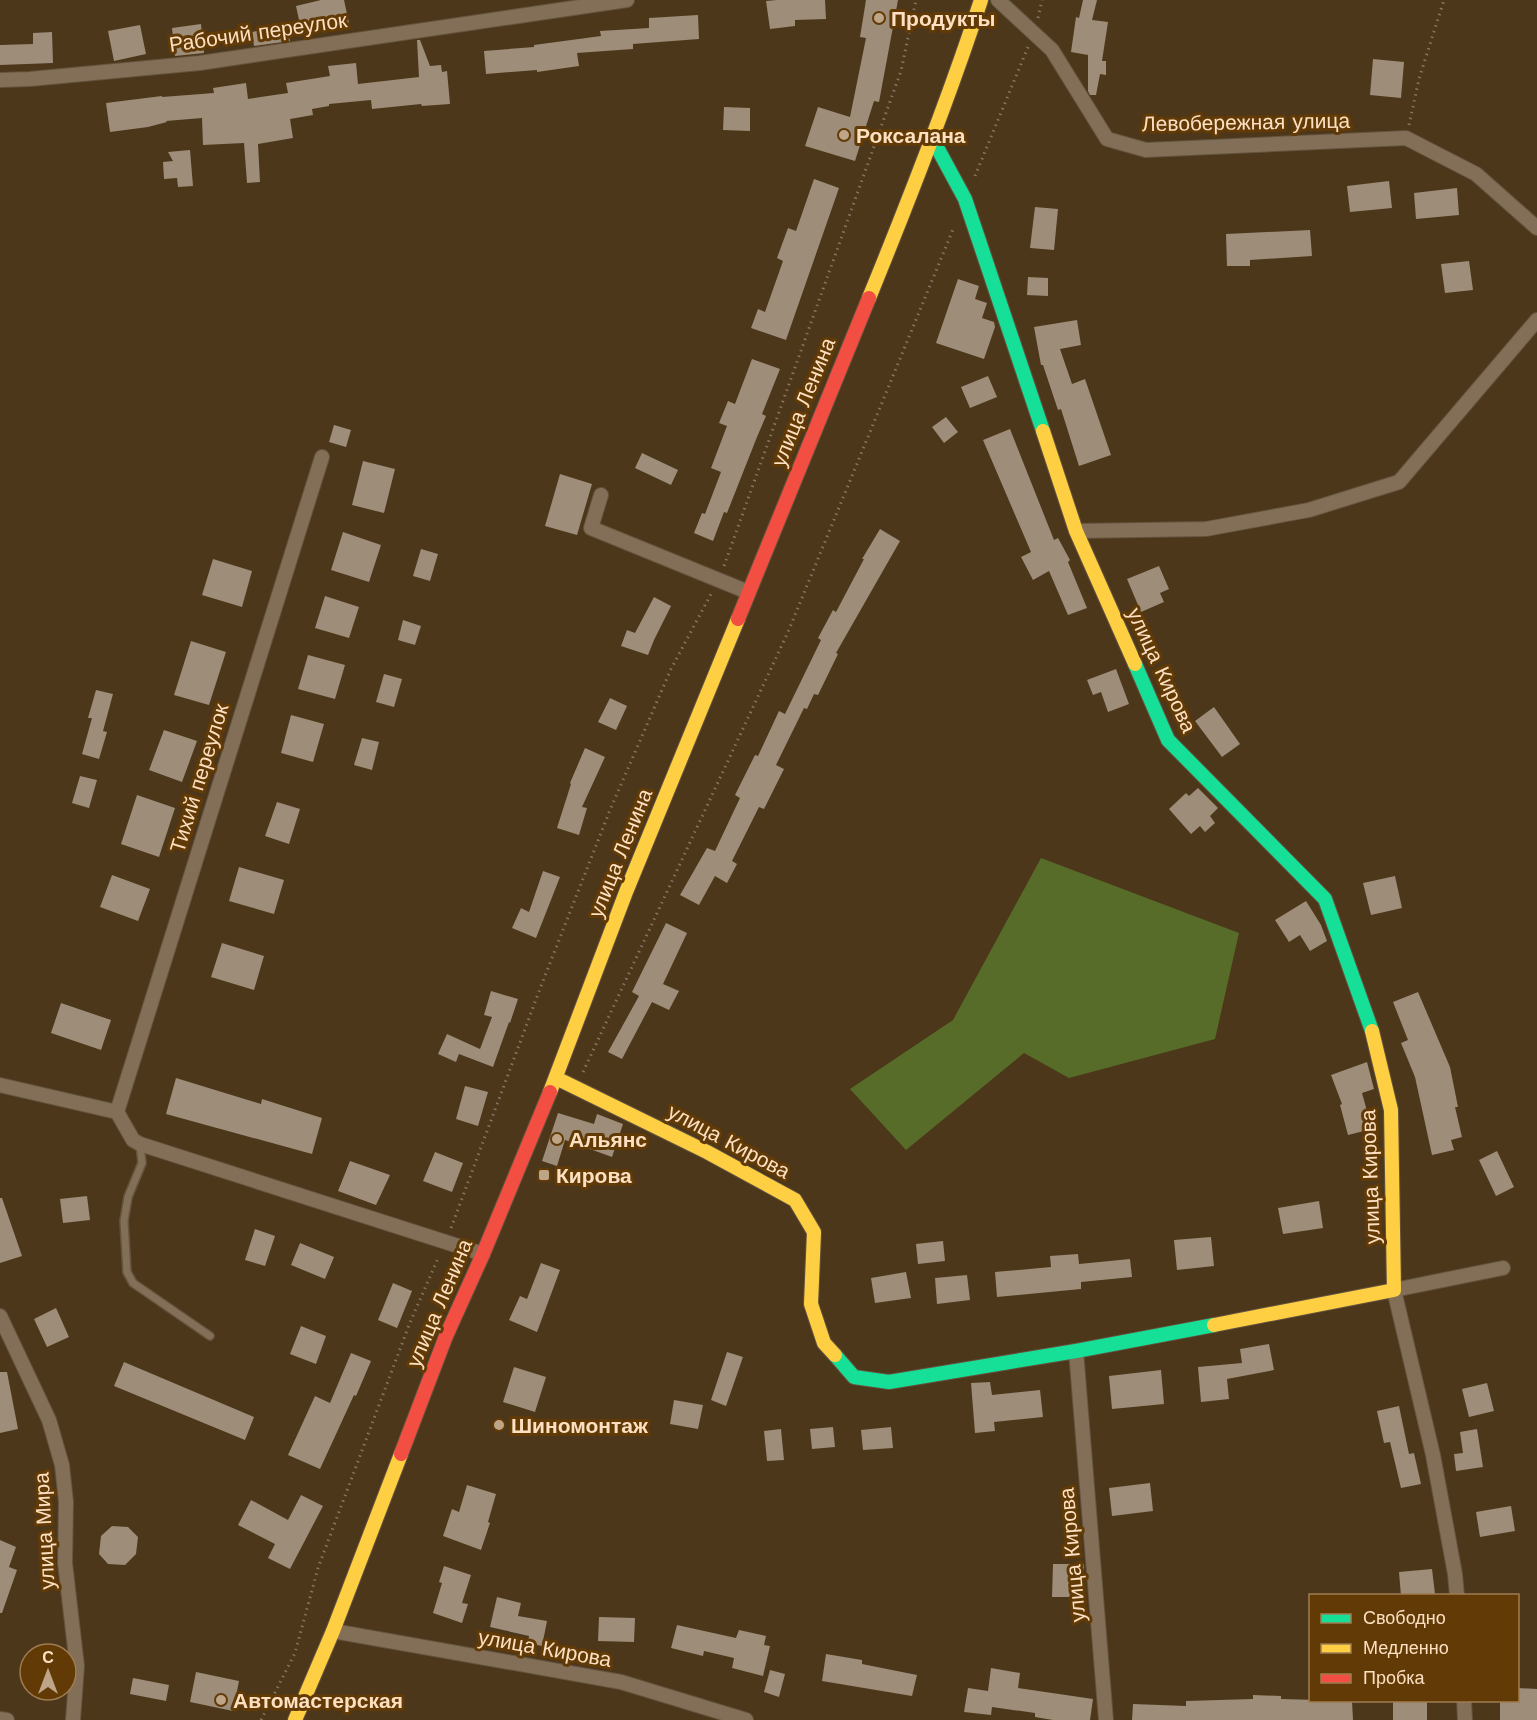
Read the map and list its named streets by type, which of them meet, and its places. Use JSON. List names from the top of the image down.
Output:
{
  "streets": {
    "street": [
      "Рабочий переулок",
      "Левобережная улица",
      "улица Ленина",
      "улица Кирова",
      "Тихий переулок",
      "улица Мира"
    ]
  },
  "crossings": [
    ["улица Ленина", "улица Кирова"]
  ],
  "places": {
    "other": [
      "Продукты",
      "Роксалана",
      "Альянс",
      "Шиномонтаж",
      "Автомастерская"
    ],
    "transit": ["Кирова"]
  },
  "legend": ["Свободно", "Медленно", "Пробка"],
  "north": "top"
}
